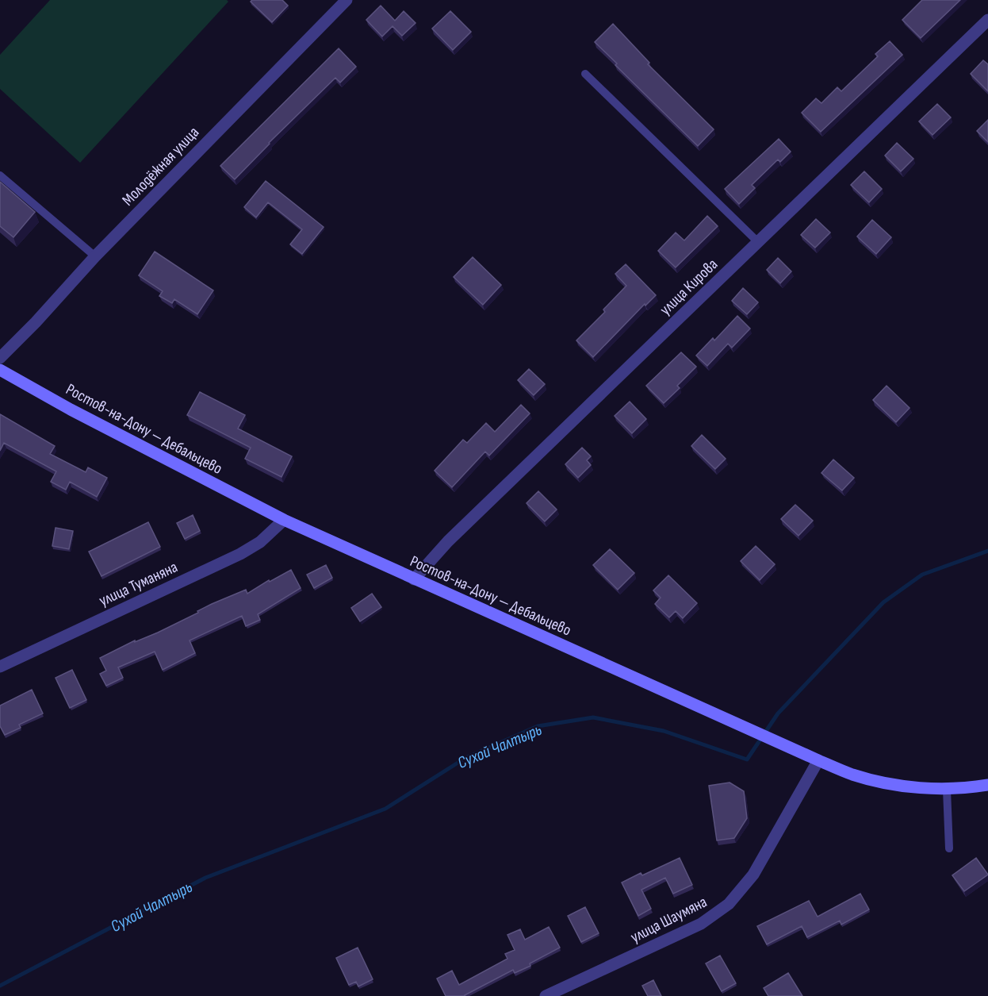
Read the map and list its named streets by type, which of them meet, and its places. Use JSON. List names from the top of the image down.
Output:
{
  "streets": {
    "street": [
      "Молодёжная улица",
      "улица Кирова",
      "Ростов-на-Дону — Дебальцево",
      "улица Туманяна",
      "улица Шаумяна"
    ]
  },
  "crossings": [
    ["улица Кирова", "Ростов-на-Дону — Дебальцево"],
    ["Ростов-на-Дону — Дебальцево", "улица Туманяна"],
    ["Ростов-на-Дону — Дебальцево", "улица Шаумяна"]
  ],
  "water": ["Сухой Чалтырь"]
}
